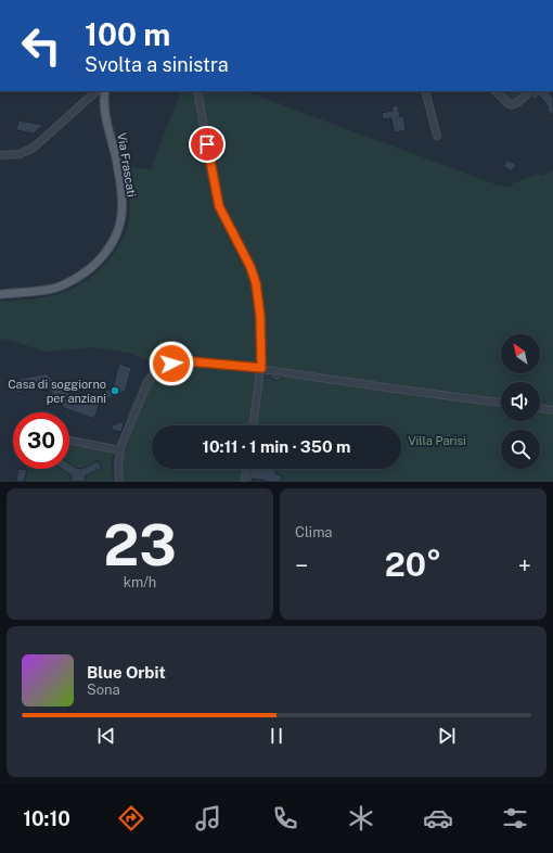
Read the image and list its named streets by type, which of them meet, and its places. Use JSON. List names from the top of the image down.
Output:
{
  "streets": {
    "main road": ["Via Frascati"]
  },
  "parks": ["Villa Parisi"],
  "places": ["Casa di soggiorno per anziani"],
  "north": "top left",
  "page": {
    "turn": ["100 m", "Svolta a sinistra"],
    "limit": "30",
    "trip": "10:11 · 1 min · 350 m",
    "tile": [
      ["23", "km/h"],
      "Clima"
    ],
    "heat": ["−", "20°", "+"],
    "song": ["Blue Orbit", "Sona"],
    "tabs": "10:10"
  }
}
